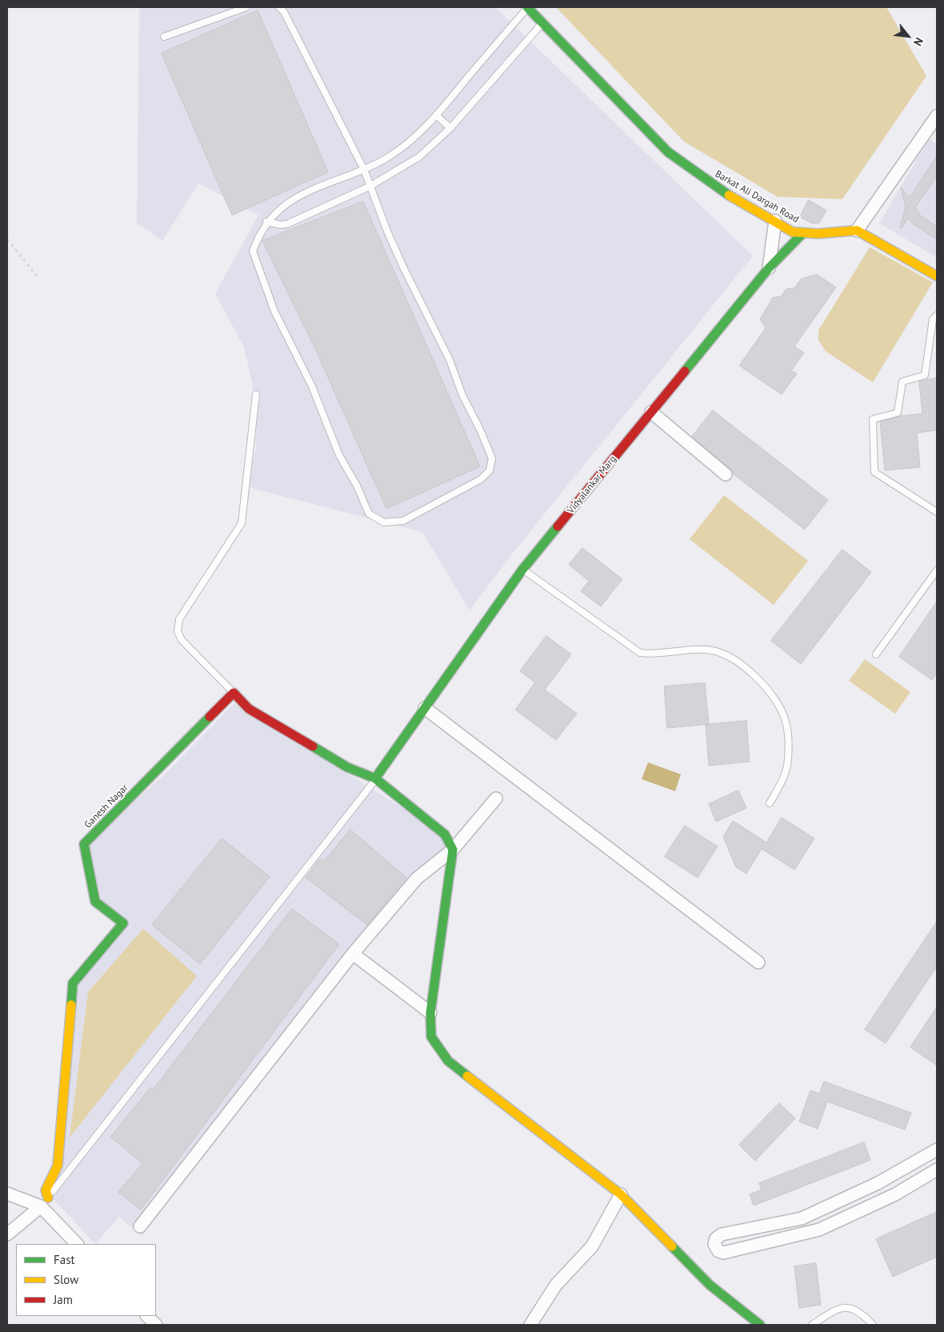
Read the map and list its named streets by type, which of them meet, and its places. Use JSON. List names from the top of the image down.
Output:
{
  "streets": {
    "street": ["Barkat Ali Dargah Road", "Vidyalankar Marg", "Ganesh Nagar"]
  },
  "crossings": [
    ["Barkat Ali Dargah Road", "Vidyalankar Marg"]
  ],
  "legend": ["Fast", "Slow", "Jam"],
  "north": "bottom right"
}
